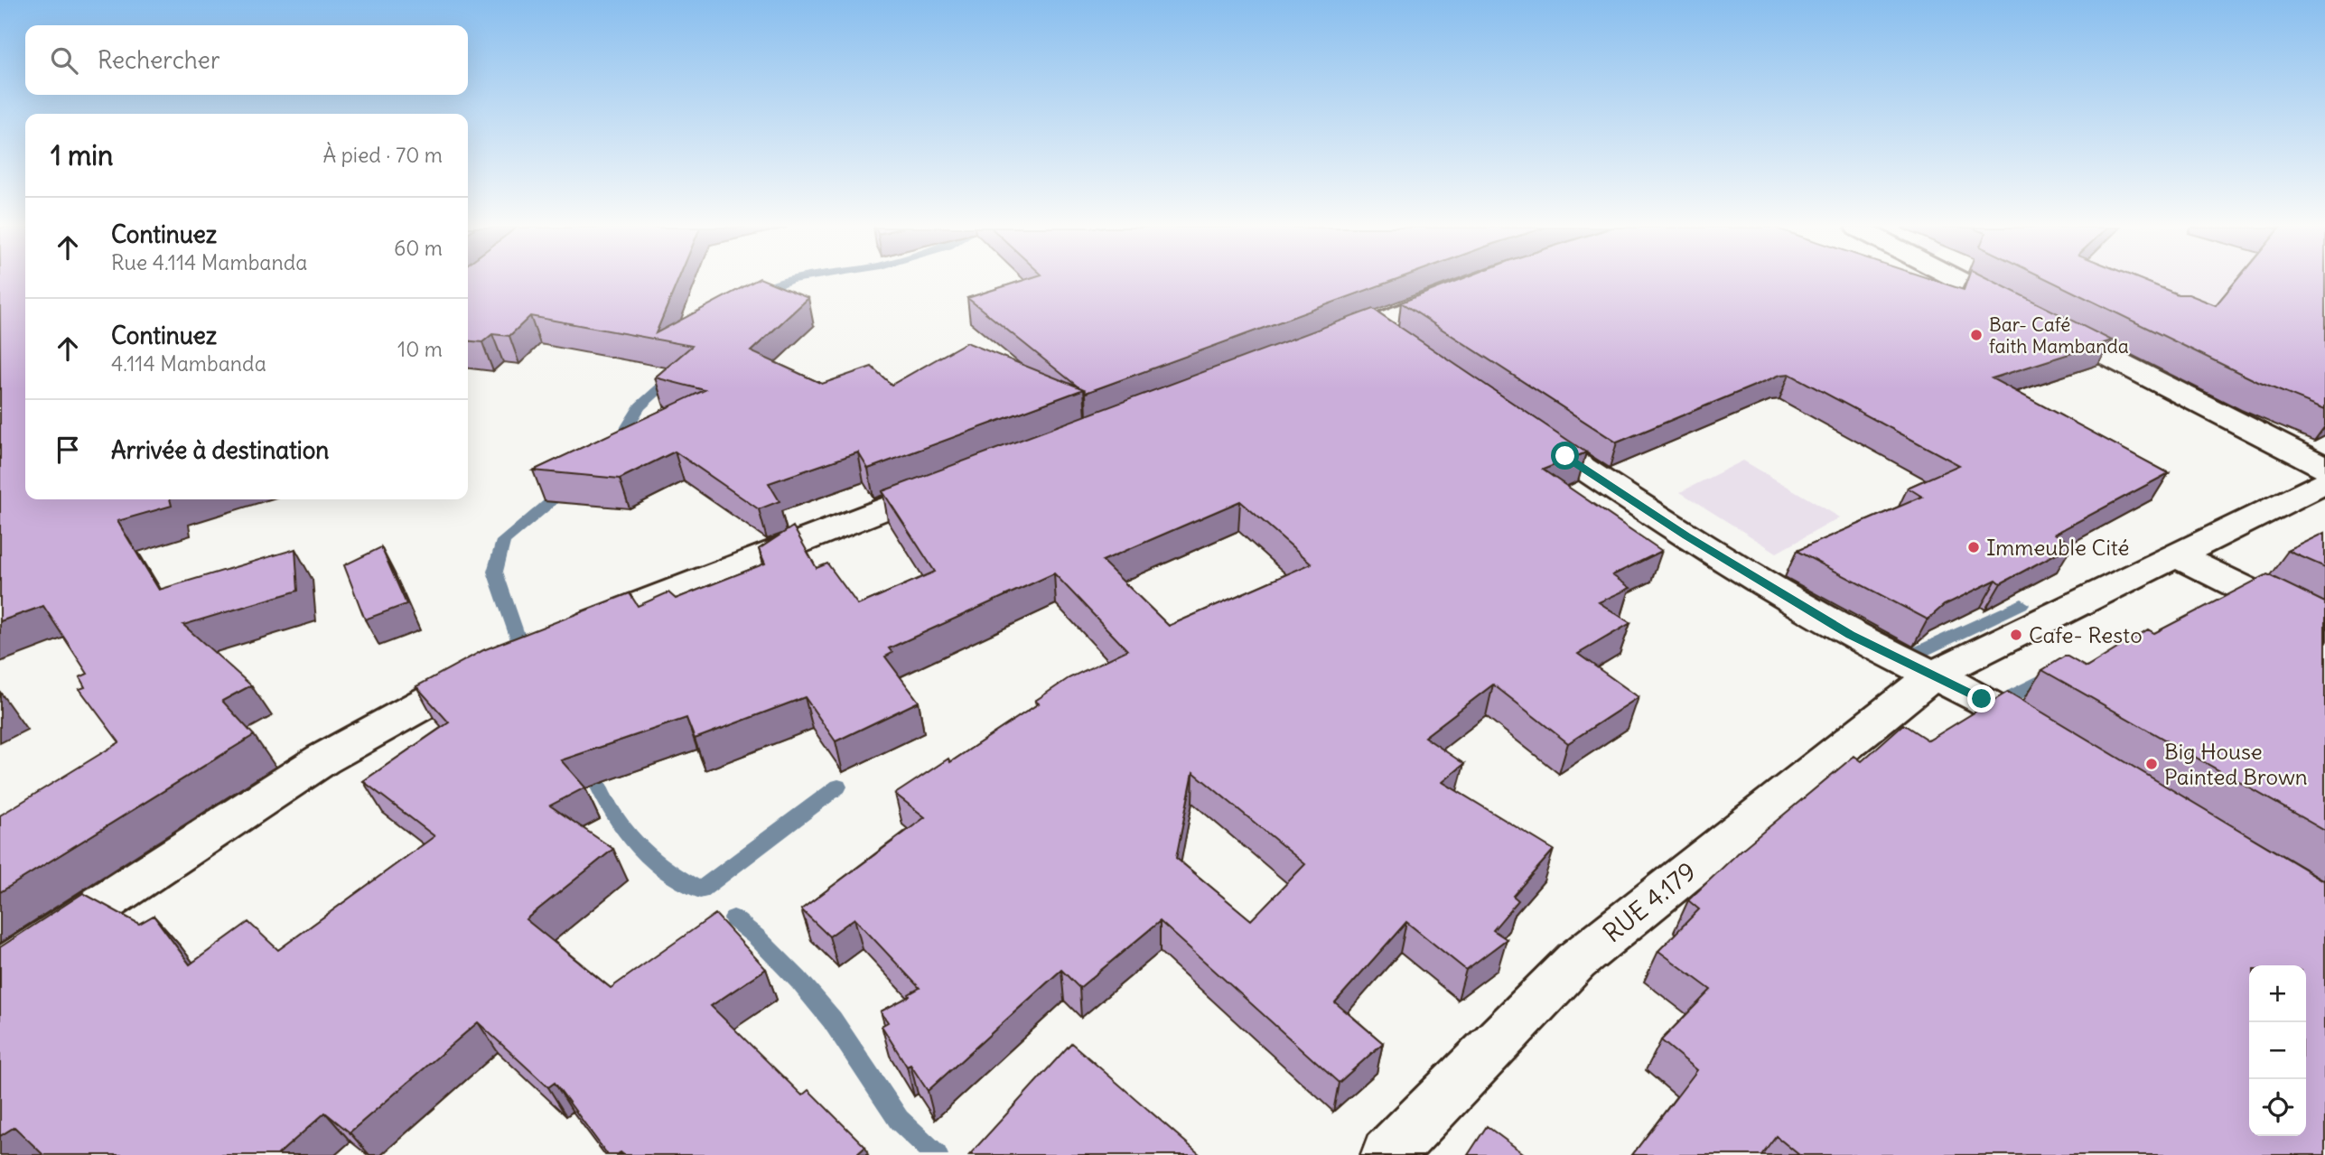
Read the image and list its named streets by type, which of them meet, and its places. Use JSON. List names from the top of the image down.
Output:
{
  "streets": {
    "street": ["RUE 4.179"]
  },
  "places": [
    "Bar- Café faith Mambanda",
    "Immeuble Cité",
    "Cafe- Resto",
    "Big House Painted Brown"
  ],
  "page": {
    "search": "Rechercher",
    "heading": ["1 min", "À pied · 70 m"],
    "list": [
      ["Continuez", "Rue 4.114 Mambanda", "60 m"],
      ["Continuez", "4.114 Mambanda", "10 m"],
      "Arrivée à destination"
    ],
    "map_buttons": ["+", "−"]
  }
}
